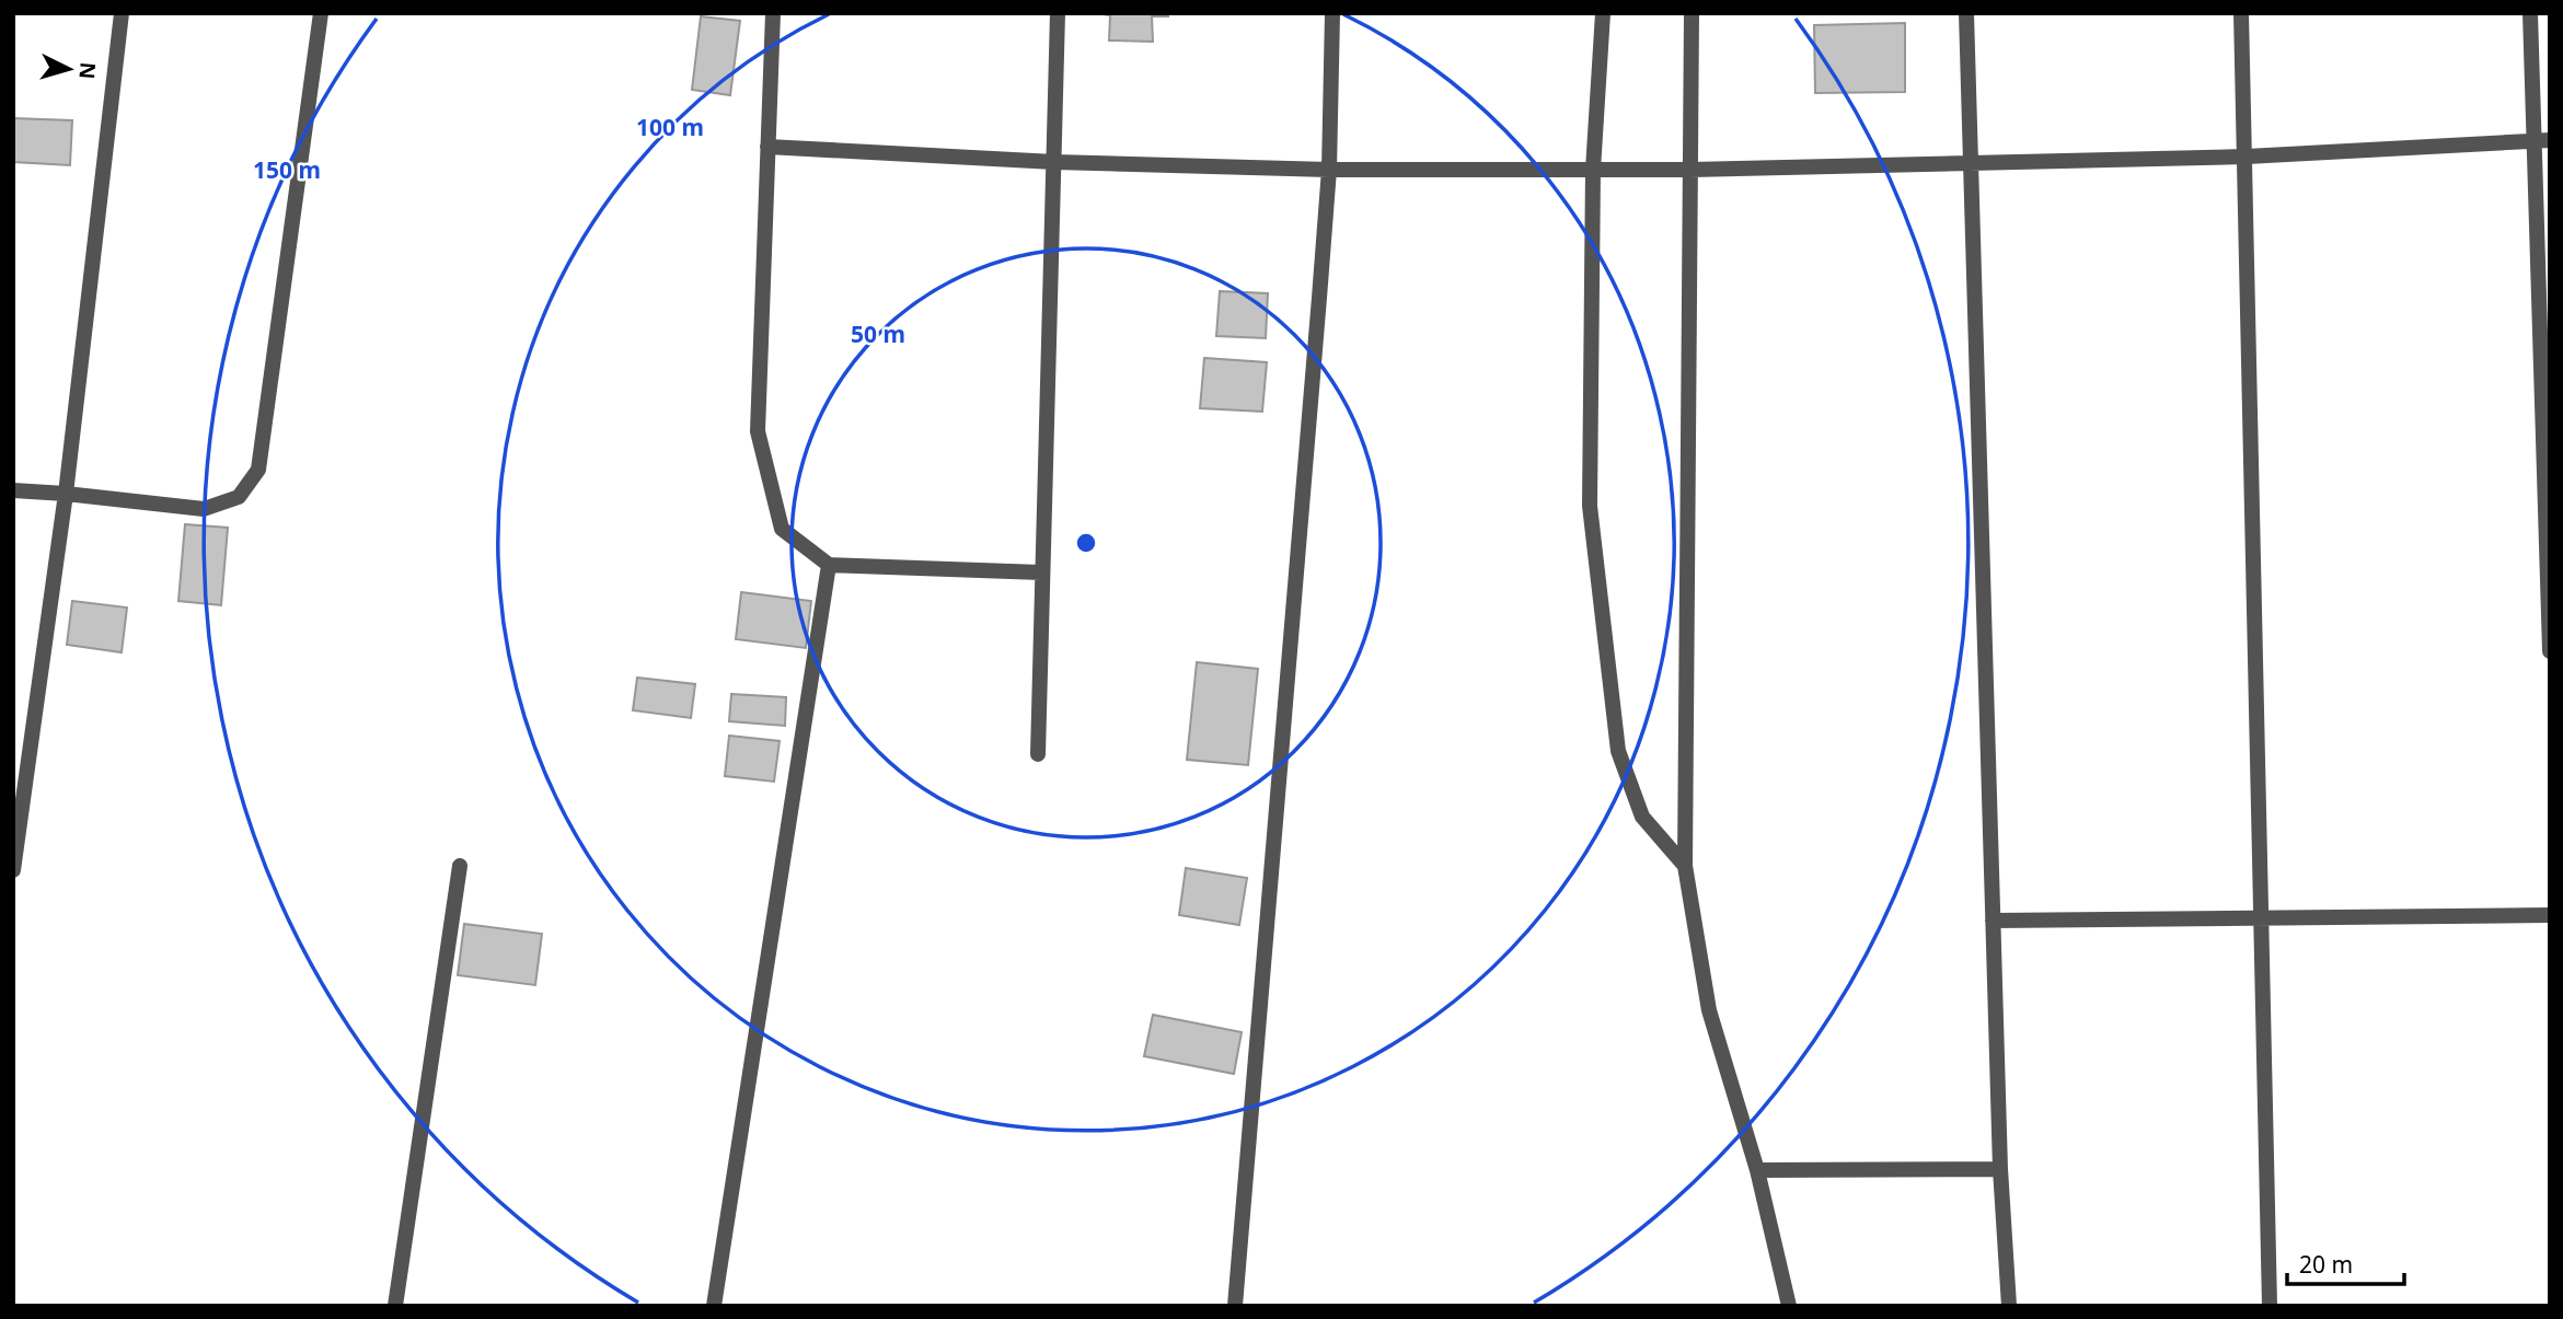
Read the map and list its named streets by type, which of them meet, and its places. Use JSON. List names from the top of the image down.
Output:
{
  "scale_bar": "20 m",
  "north": "right",
  "rings": ["100 m", "150 m", "50 m"]
}
